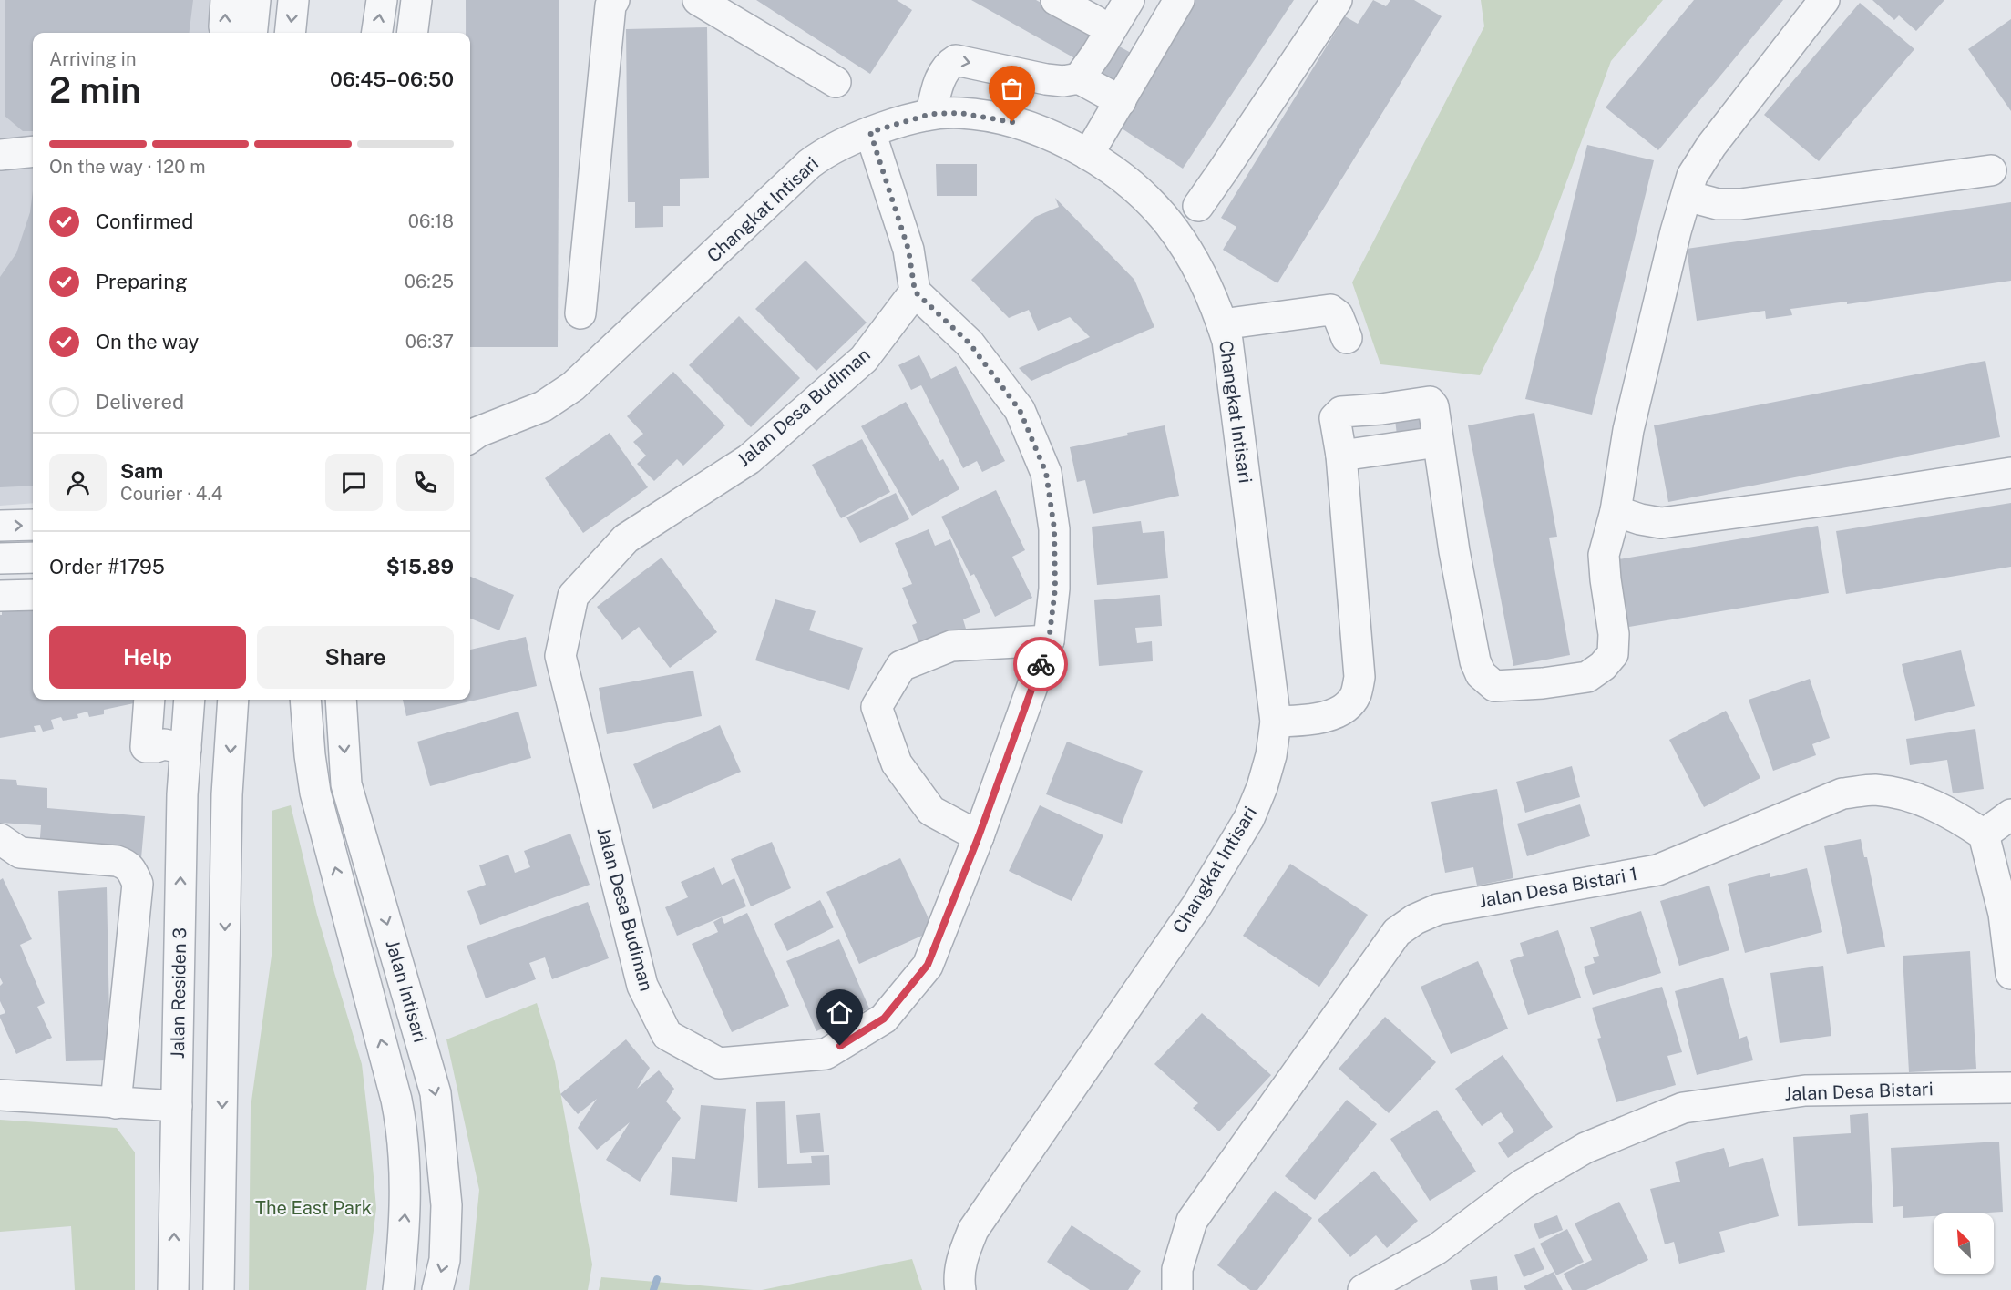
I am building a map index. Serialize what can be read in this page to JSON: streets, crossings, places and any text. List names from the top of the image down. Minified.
{"streets":{"street":["Changkat Intisari","Jalan Desa Budiman","Jalan Desa Bistari 1","Jalan Intisari","Jalan Residen 3","Jalan Desa Bistari"]},"parks":["The East Park"],"north":"top left","page":{"heading":["2 min","Arriving in","06:45–06:50"],"panel":["Sam","Courier · 4.4","Order #1795","$15.89"],"bar":"On the way · 120 m","list":[["Confirmed","06:18"],["Preparing","06:25"],["On the way","06:37"],"Delivered"],"buttons":["Help","Share"]}}
